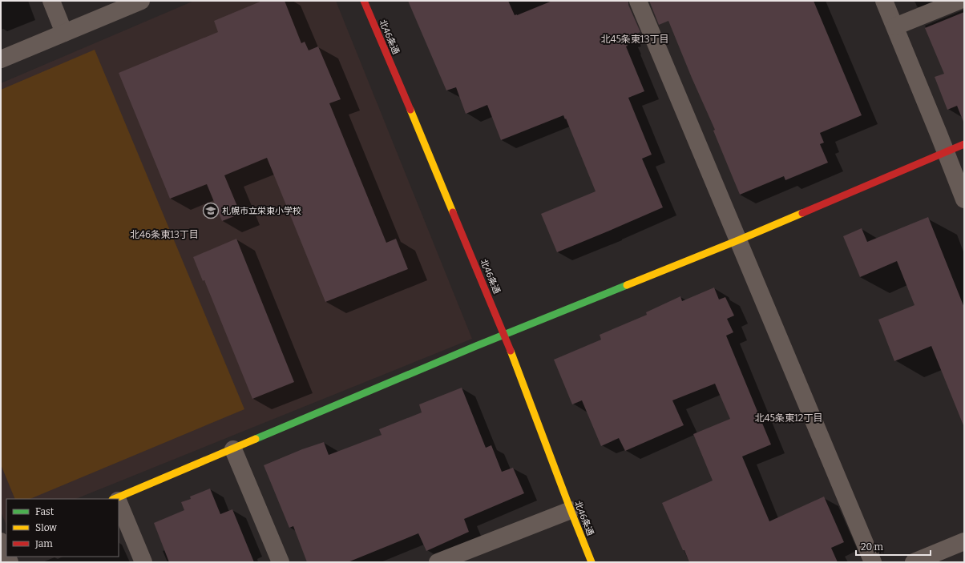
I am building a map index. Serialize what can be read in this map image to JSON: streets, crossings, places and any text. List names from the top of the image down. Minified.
{"streets":{"street":["北46条通"]},"districts":["北45条東13丁目","北46条東13丁目","北45条東12丁目"],"places":{"school or university":["札幌市立栄東小学校"]},"legend":["Fast","Slow","Jam"],"scale_bar":"20 m"}
